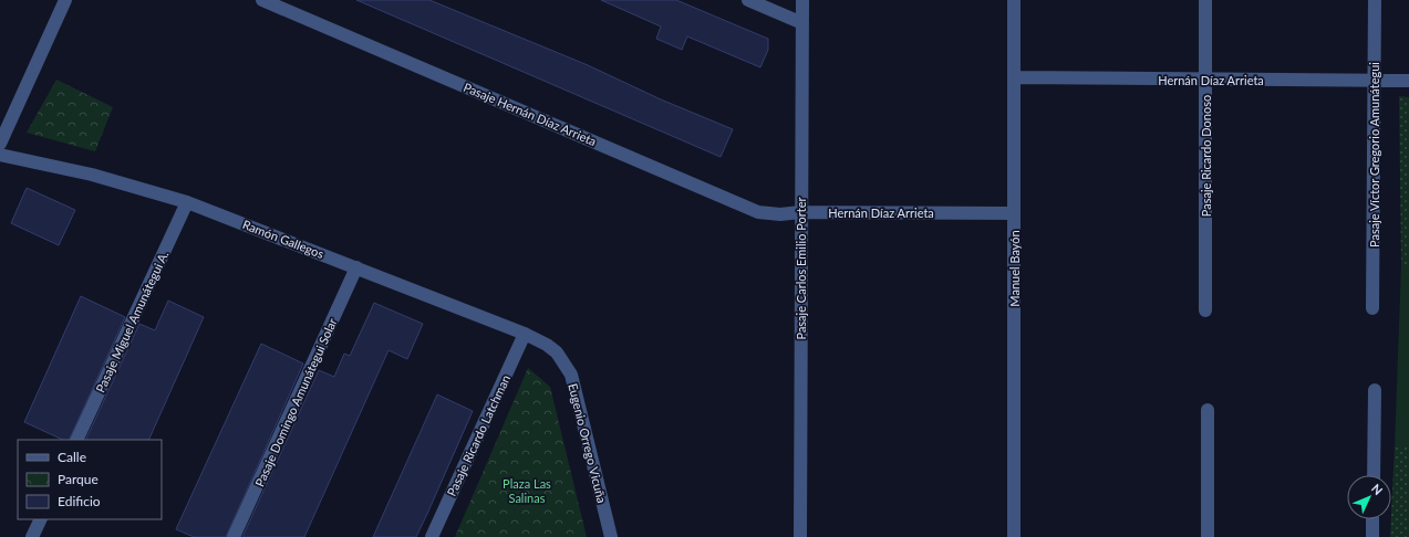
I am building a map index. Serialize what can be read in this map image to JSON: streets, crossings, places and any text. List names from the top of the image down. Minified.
{"streets":{"street":["Hernán Díaz Arrieta","Pasaje Hernán Díaz Arrieta","Pasaje Víctor Gregorio Amunátegui","Pasaje Ricardo Donoso","Ramón Gallegos","Pasaje Carlos Emilio Porter","Manuel Bayón","Pasaje Miguel Amunátegui A.","Pasaje Domingo Amunátegui Solar","Pasaje Ricardo Latchman","Eugenio Orrego Vicuña"]},"crossings":[["Hernán Díaz Arrieta","Pasaje Hernán Díaz Arrieta"],["Hernán Díaz Arrieta","Pasaje Víctor Gregorio Amunátegui"],["Hernán Díaz Arrieta","Pasaje Ricardo Donoso"],["Hernán Díaz Arrieta","Pasaje Carlos Emilio Porter"],["Hernán Díaz Arrieta","Manuel Bayón"],["Pasaje Hernán Díaz Arrieta","Pasaje Carlos Emilio Porter"],["Ramón Gallegos","Pasaje Miguel Amunátegui A."],["Ramón Gallegos","Pasaje Domingo Amunátegui Solar"],["Ramón Gallegos","Pasaje Ricardo Latchman"],["Ramón Gallegos","Eugenio Orrego Vicuña"]],"parks":["Plaza Las Salinas"],"legend":["Calle","Parque","Edificio"],"north":"top right"}
